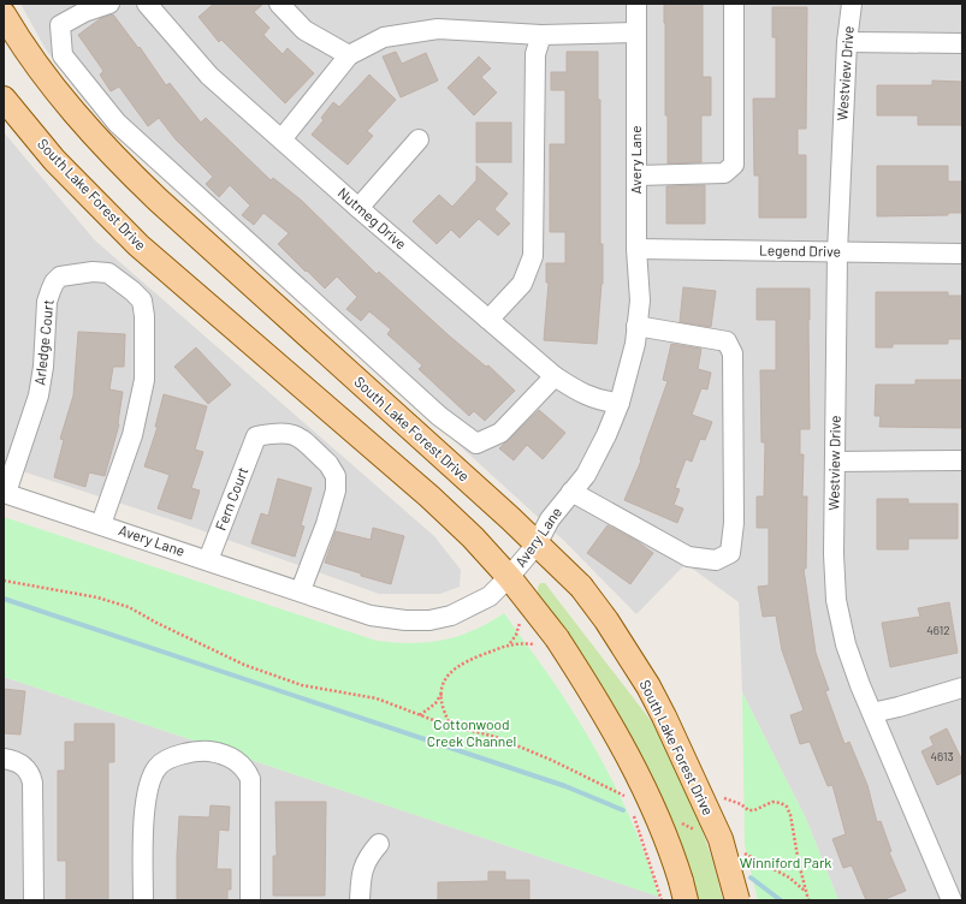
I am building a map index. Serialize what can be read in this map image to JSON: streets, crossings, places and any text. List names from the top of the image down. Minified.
{"streets":{"main road":["South Lake Forest Drive"],"street":["Westview Drive","Avery Lane","Nutmeg Drive","Legend Drive","Arledge Court","Fern Court"]},"crossings":[["Westview Drive","Legend Drive"],["Avery Lane","South Lake Forest Drive"],["Avery Lane","Nutmeg Drive"],["Avery Lane","Legend Drive"],["Avery Lane","Arledge Court"],["Avery Lane","Fern Court"]],"parks":["Cottonwood Creek Channel","Winniford Park"],"house_numbers":["4612","4613"]}
